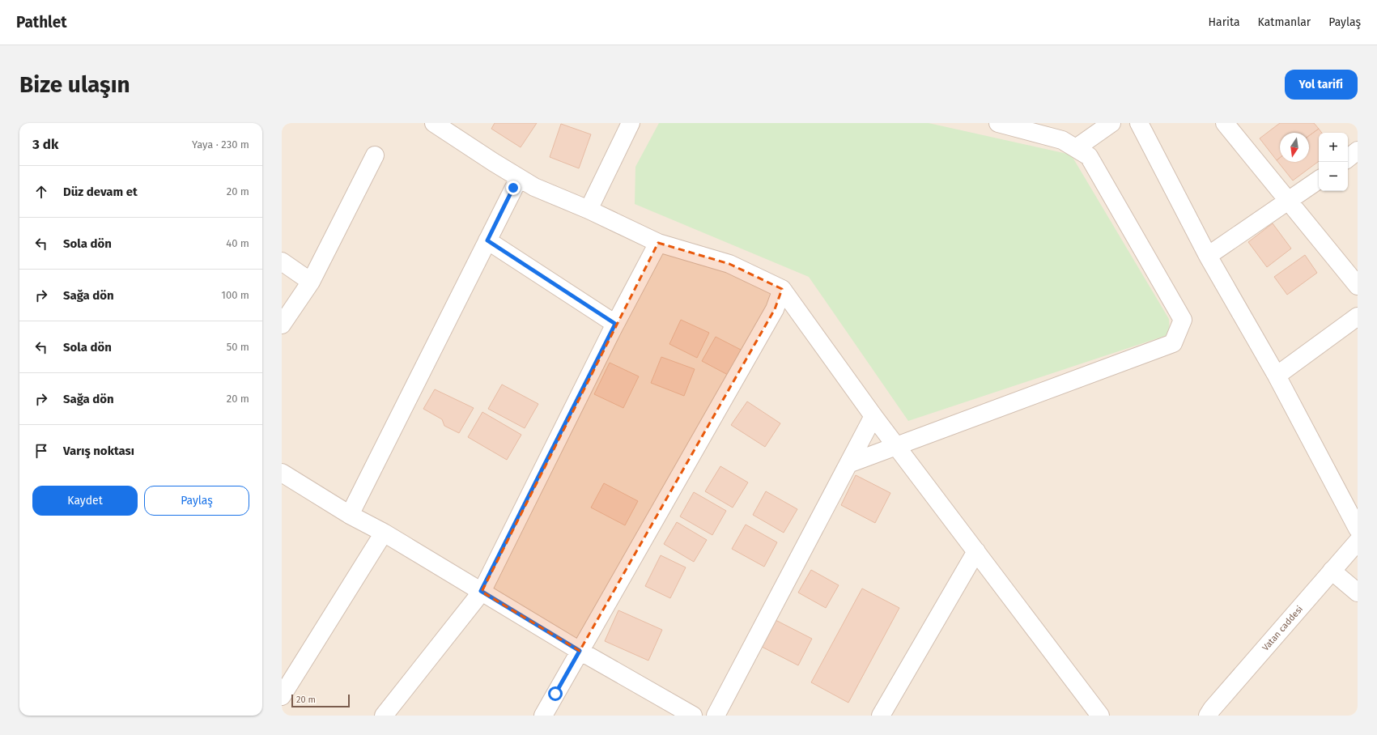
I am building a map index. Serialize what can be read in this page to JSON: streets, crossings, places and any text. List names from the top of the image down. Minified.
{"streets":{"street":["Vatan caddesi"]},"scale_bar":"20 m","north":"bottom","page":{"header":"Pathlet","nav":["Harita","Katmanlar","Paylaş"],"buttons":["Yol tarifi",["Kaydet","Paylaş"]],"title":"Bize ulaşın","heading":["3 dk","Yaya · 230 m"],"map_buttons":["+","−"],"list":[["Düz devam et","20 m"],["Sola dön","40 m"],["Sağa dön","100 m"],["Sola dön","50 m"],["Sağa dön","20 m"],"Varış noktası"],"scale":"20 m"}}
